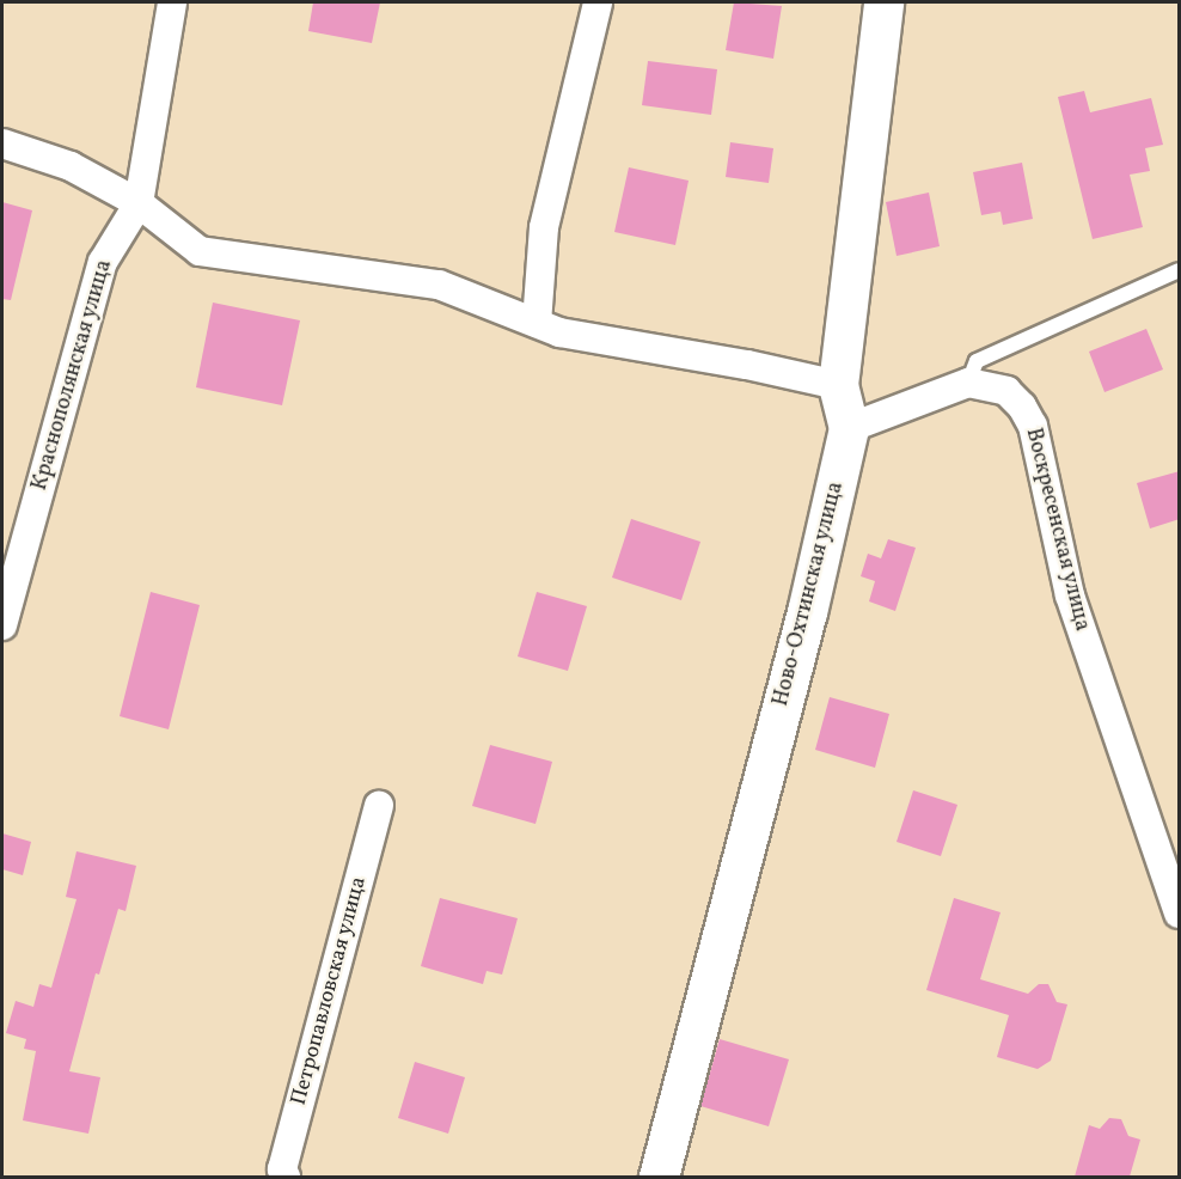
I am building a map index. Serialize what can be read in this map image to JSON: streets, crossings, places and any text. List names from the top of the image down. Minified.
{"streets":{"street":["Краснополянская улица","Воскресенская улица","Ново-Охтинская улица","Петропавловская улица"]}}
